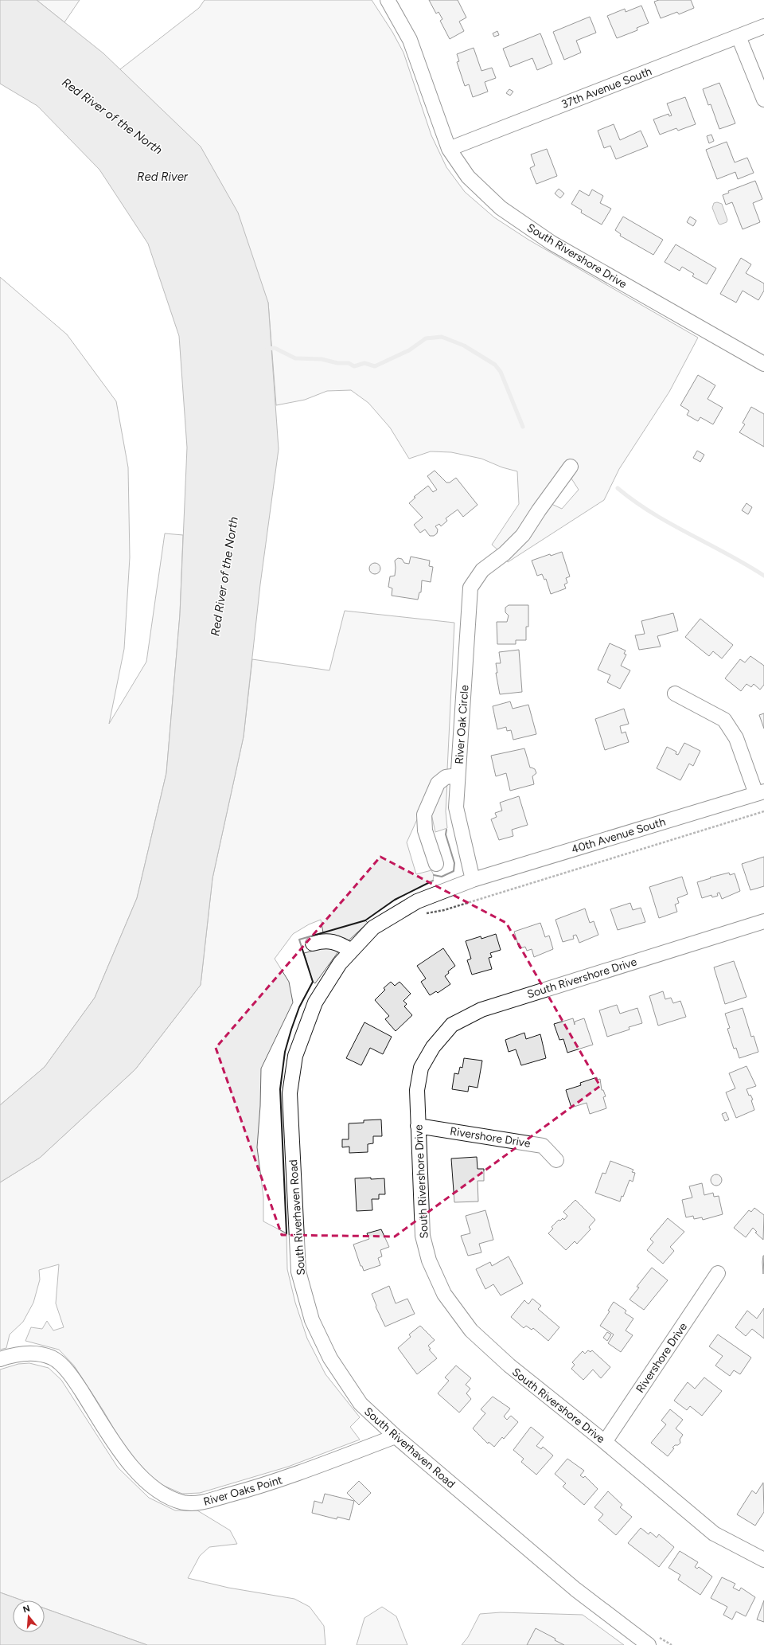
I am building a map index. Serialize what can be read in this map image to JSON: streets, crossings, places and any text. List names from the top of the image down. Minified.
{"streets":{"street":["37th Avenue South","South Rivershore Drive","River Oak Circle","40th Avenue South","Rivershore Drive","South Riverhaven Road","River Oaks Point"]},"crossings":[["37th Avenue South","South Rivershore Drive"],["South Rivershore Drive","Rivershore Drive"],["River Oak Circle","40th Avenue South"],["River Oak Circle","South Riverhaven Road"],["40th Avenue South","South Riverhaven Road"],["South Riverhaven Road","River Oaks Point"]],"water":["Red River of the North","Red River"],"north":"top"}
